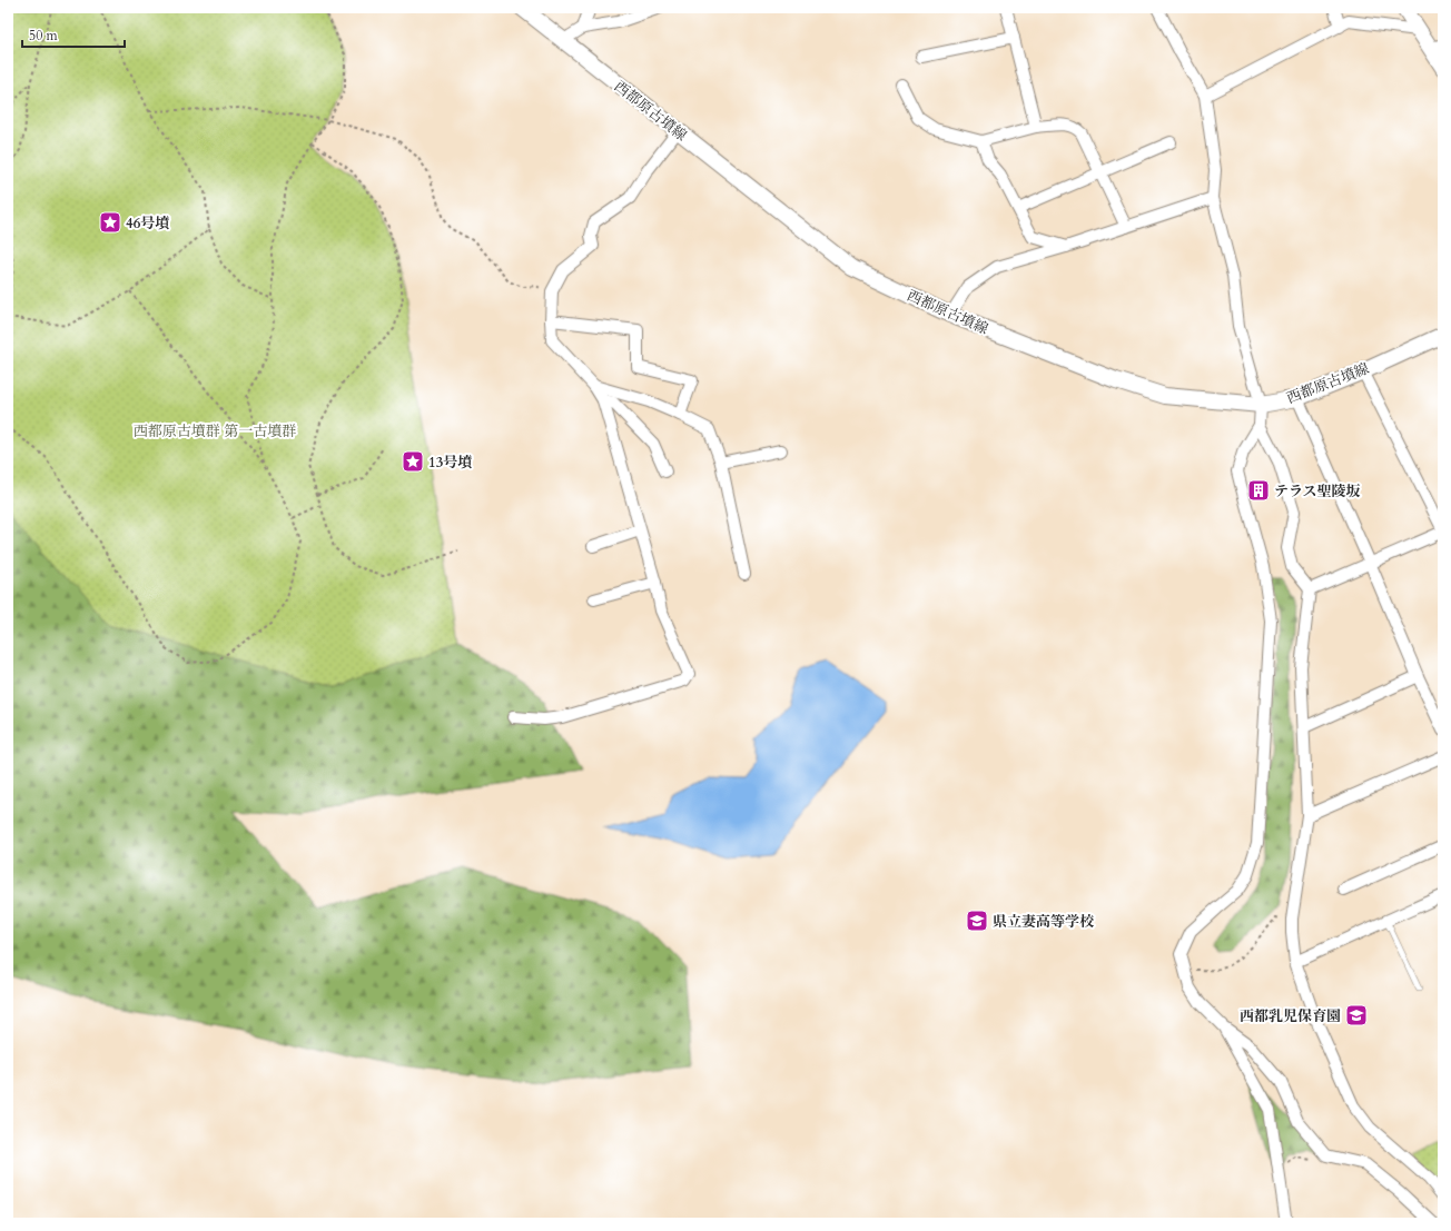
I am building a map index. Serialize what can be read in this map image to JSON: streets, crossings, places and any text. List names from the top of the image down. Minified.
{"streets":{"main road":["西都原古墳線"]},"parks":["西都原古墳群 第一古墳群"],"places":{"place":["46号墳","13号墳"],"building":["テラス聖陵坂"],"school or university":["県立妻高等学校","西都乳児保育園"]},"scale_bar":"50 m"}
